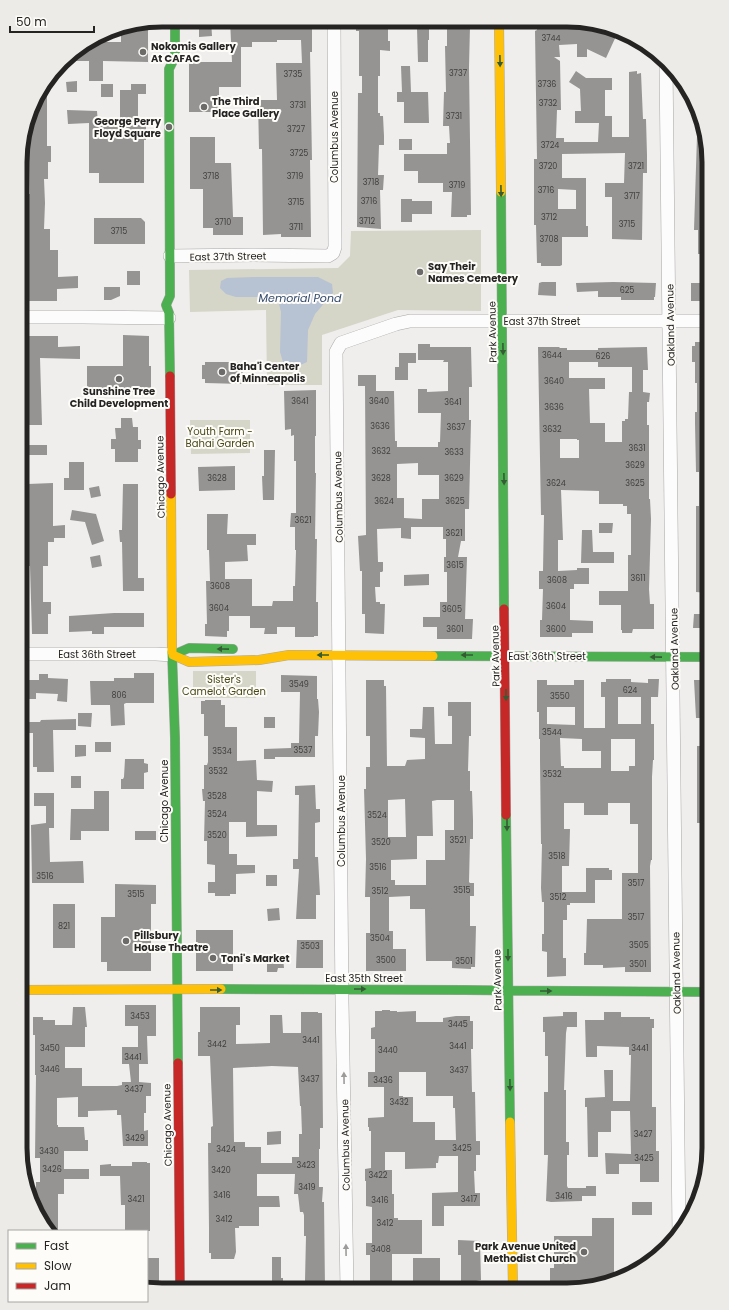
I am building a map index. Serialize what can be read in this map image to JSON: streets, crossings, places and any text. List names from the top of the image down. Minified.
{"streets":{"street":["Columbus Avenue","East 37th Street","Oakland Avenue","Park Avenue","Chicago Avenue","East 36th Street","East 35th Street"]},"crossings":[["Columbus Avenue","East 37th Street"],["Columbus Avenue","East 36th Street"],["Columbus Avenue","East 35th Street"],["East 37th Street","Oakland Avenue"],["East 37th Street","Park Avenue"],["Oakland Avenue","East 36th Street"],["Oakland Avenue","East 35th Street"],["Park Avenue","East 36th Street"],["Park Avenue","East 35th Street"],["Chicago Avenue","East 36th Street"],["Chicago Avenue","East 35th Street"]],"one_way":["Park Avenue","East 36th Street","East 35th Street"],"water":["Memorial Pond"],"parks":["Youth Farm - Bahai Garden","Sister's Camelot Garden"],"places":["Nokomis Gallery At CAFAC","The Third Place Gallery","George Perry Floyd Square","Say Their Names Cemetery","Baha'i Center of Minneapolis","Sunshine Tree Child Development","Pillsbury House Theatre","Toni's Market","Park Avenue United Methodist Church"],"house_numbers":["3744","3737","3735","3736","3732","3731","3731","3727","3724","3725","3720","3721","3718","3719","3718","3719","3716","3717","3716","3715","3712","3712","3710","3715","3711","3715","3708","625","3644","626","3640","3641","3640","3641","3636","3636","3637","3632","3631","3632","3633","3629","3628","3628","3629","3624","3625","3624","3625","3621","3621","3615","3611","3608","3608","3604","3604","3605","3601","3600","3549","624","806","3550","3544","3537","3534","3532","3532","3528","3524","3524","3520","3521","3520","3518","3516","3516","3517","3515","3512","3515","3512","3517","821","3504","3505","3503","3500","3501","3501","3453","3445","3441","3442","3441","3450","3441","3440","3441","3446","3437","3437","3436","3437","3432","3427","3429","3425","3424","3430","3425","3423","3426","3420","3422","3419","3416","3416","3421","3417","3416","3412","3412","3408"],"legend":["Fast","Slow","Jam"],"scale_bar":"50 m"}
